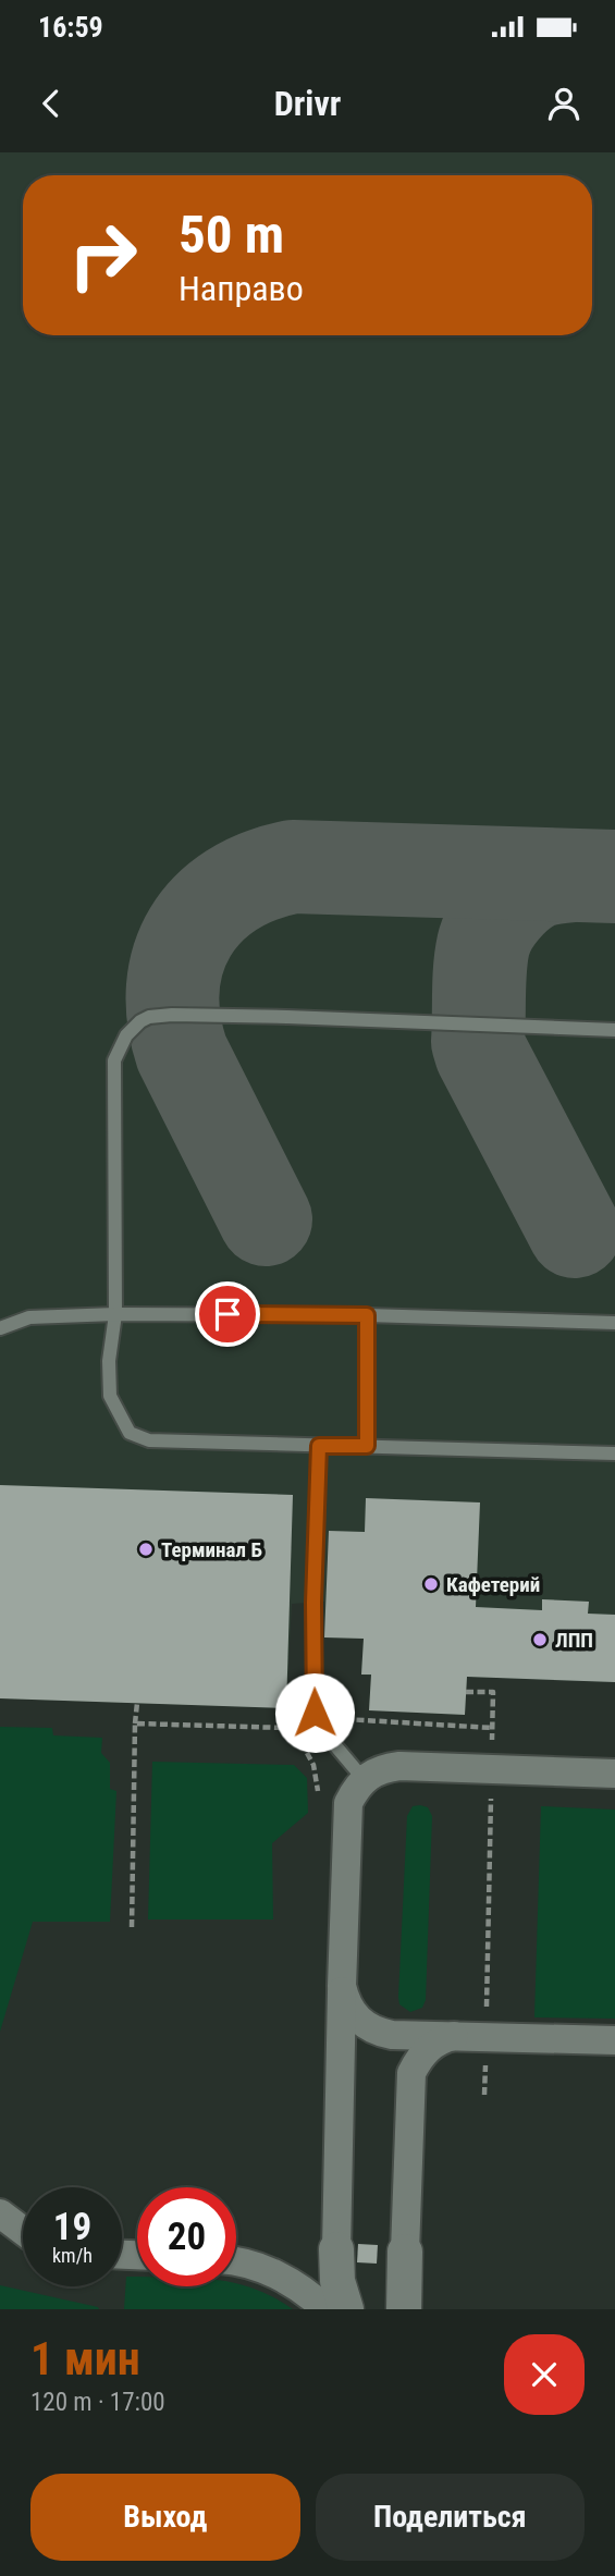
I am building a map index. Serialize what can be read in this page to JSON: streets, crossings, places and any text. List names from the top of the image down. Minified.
{"places":["Терминал Б","Кафетерий","ЛПП"],"page":{"status":"16:59","header":"Drivr","turn":["50 m","Направо"],"speed":"19 km/h","limit":"20","heading":["1 мин","120 m · 17:00"],"buttons":["Выход","Поделиться"]}}
